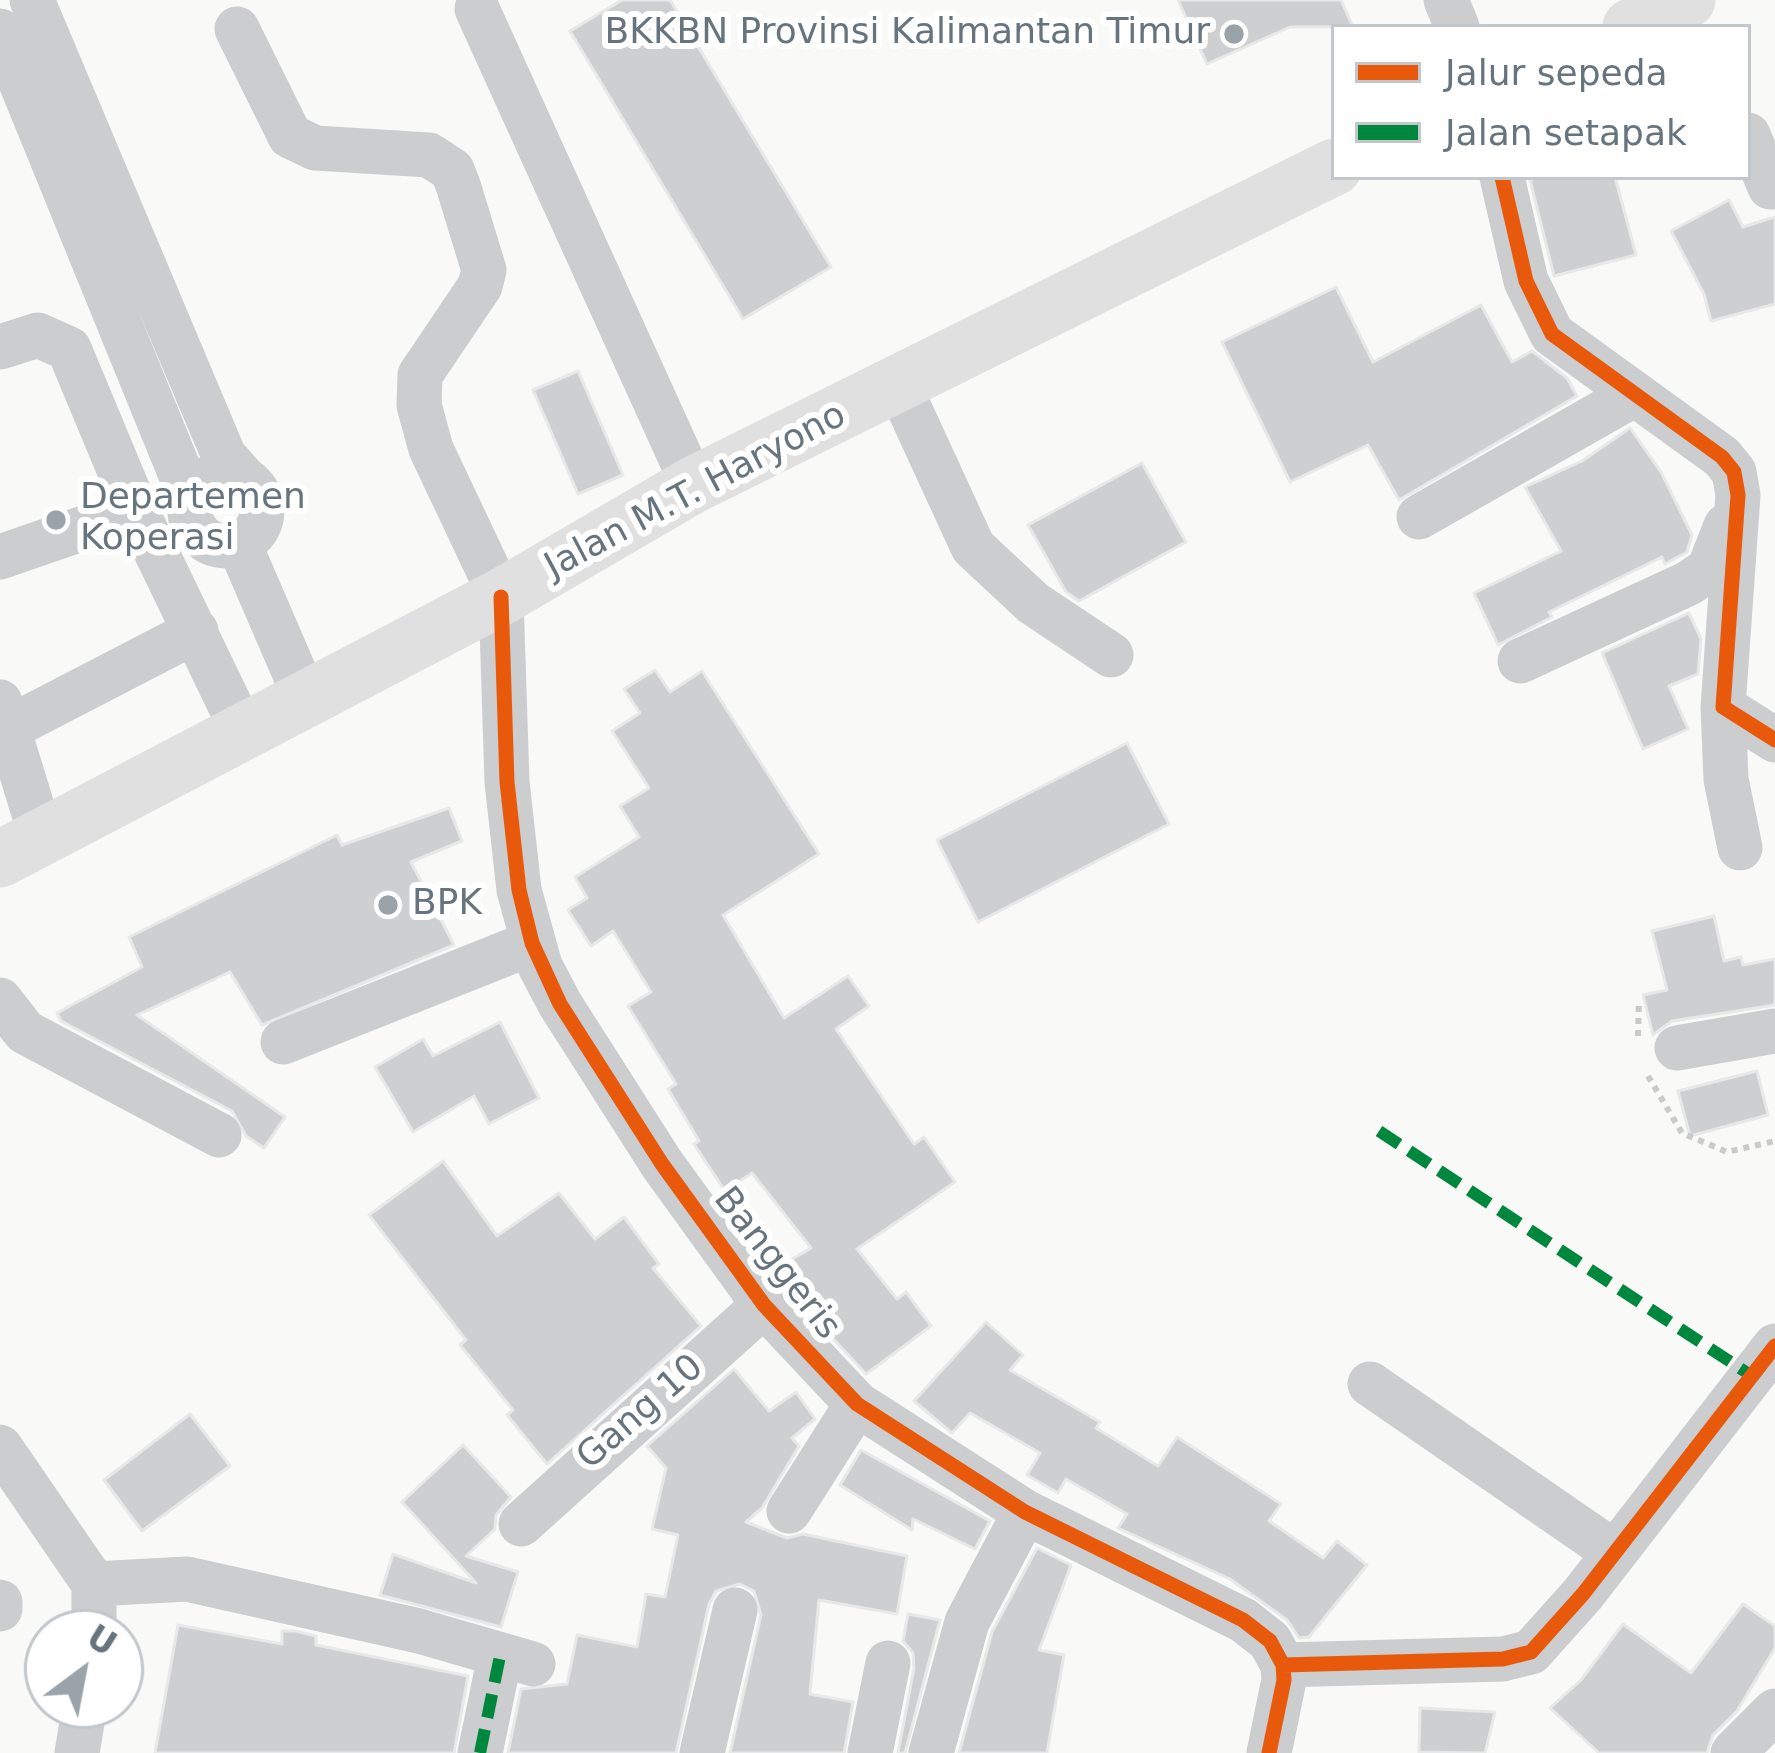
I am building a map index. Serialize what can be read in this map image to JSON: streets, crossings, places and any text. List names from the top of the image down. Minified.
{"streets":{"main road":["Jalan M.T. Haryono"],"street":["Banggeris","Gang 10"]},"crossings":[["Jalan M.T. Haryono","Banggeris"],["Banggeris","Gang 10"]],"places":["BKKBN Provinsi Kalimantan Timur","Departemen Koperasi","BPK"],"legend":["Jalur sepeda","Jalan setapak"],"north":"top right"}
